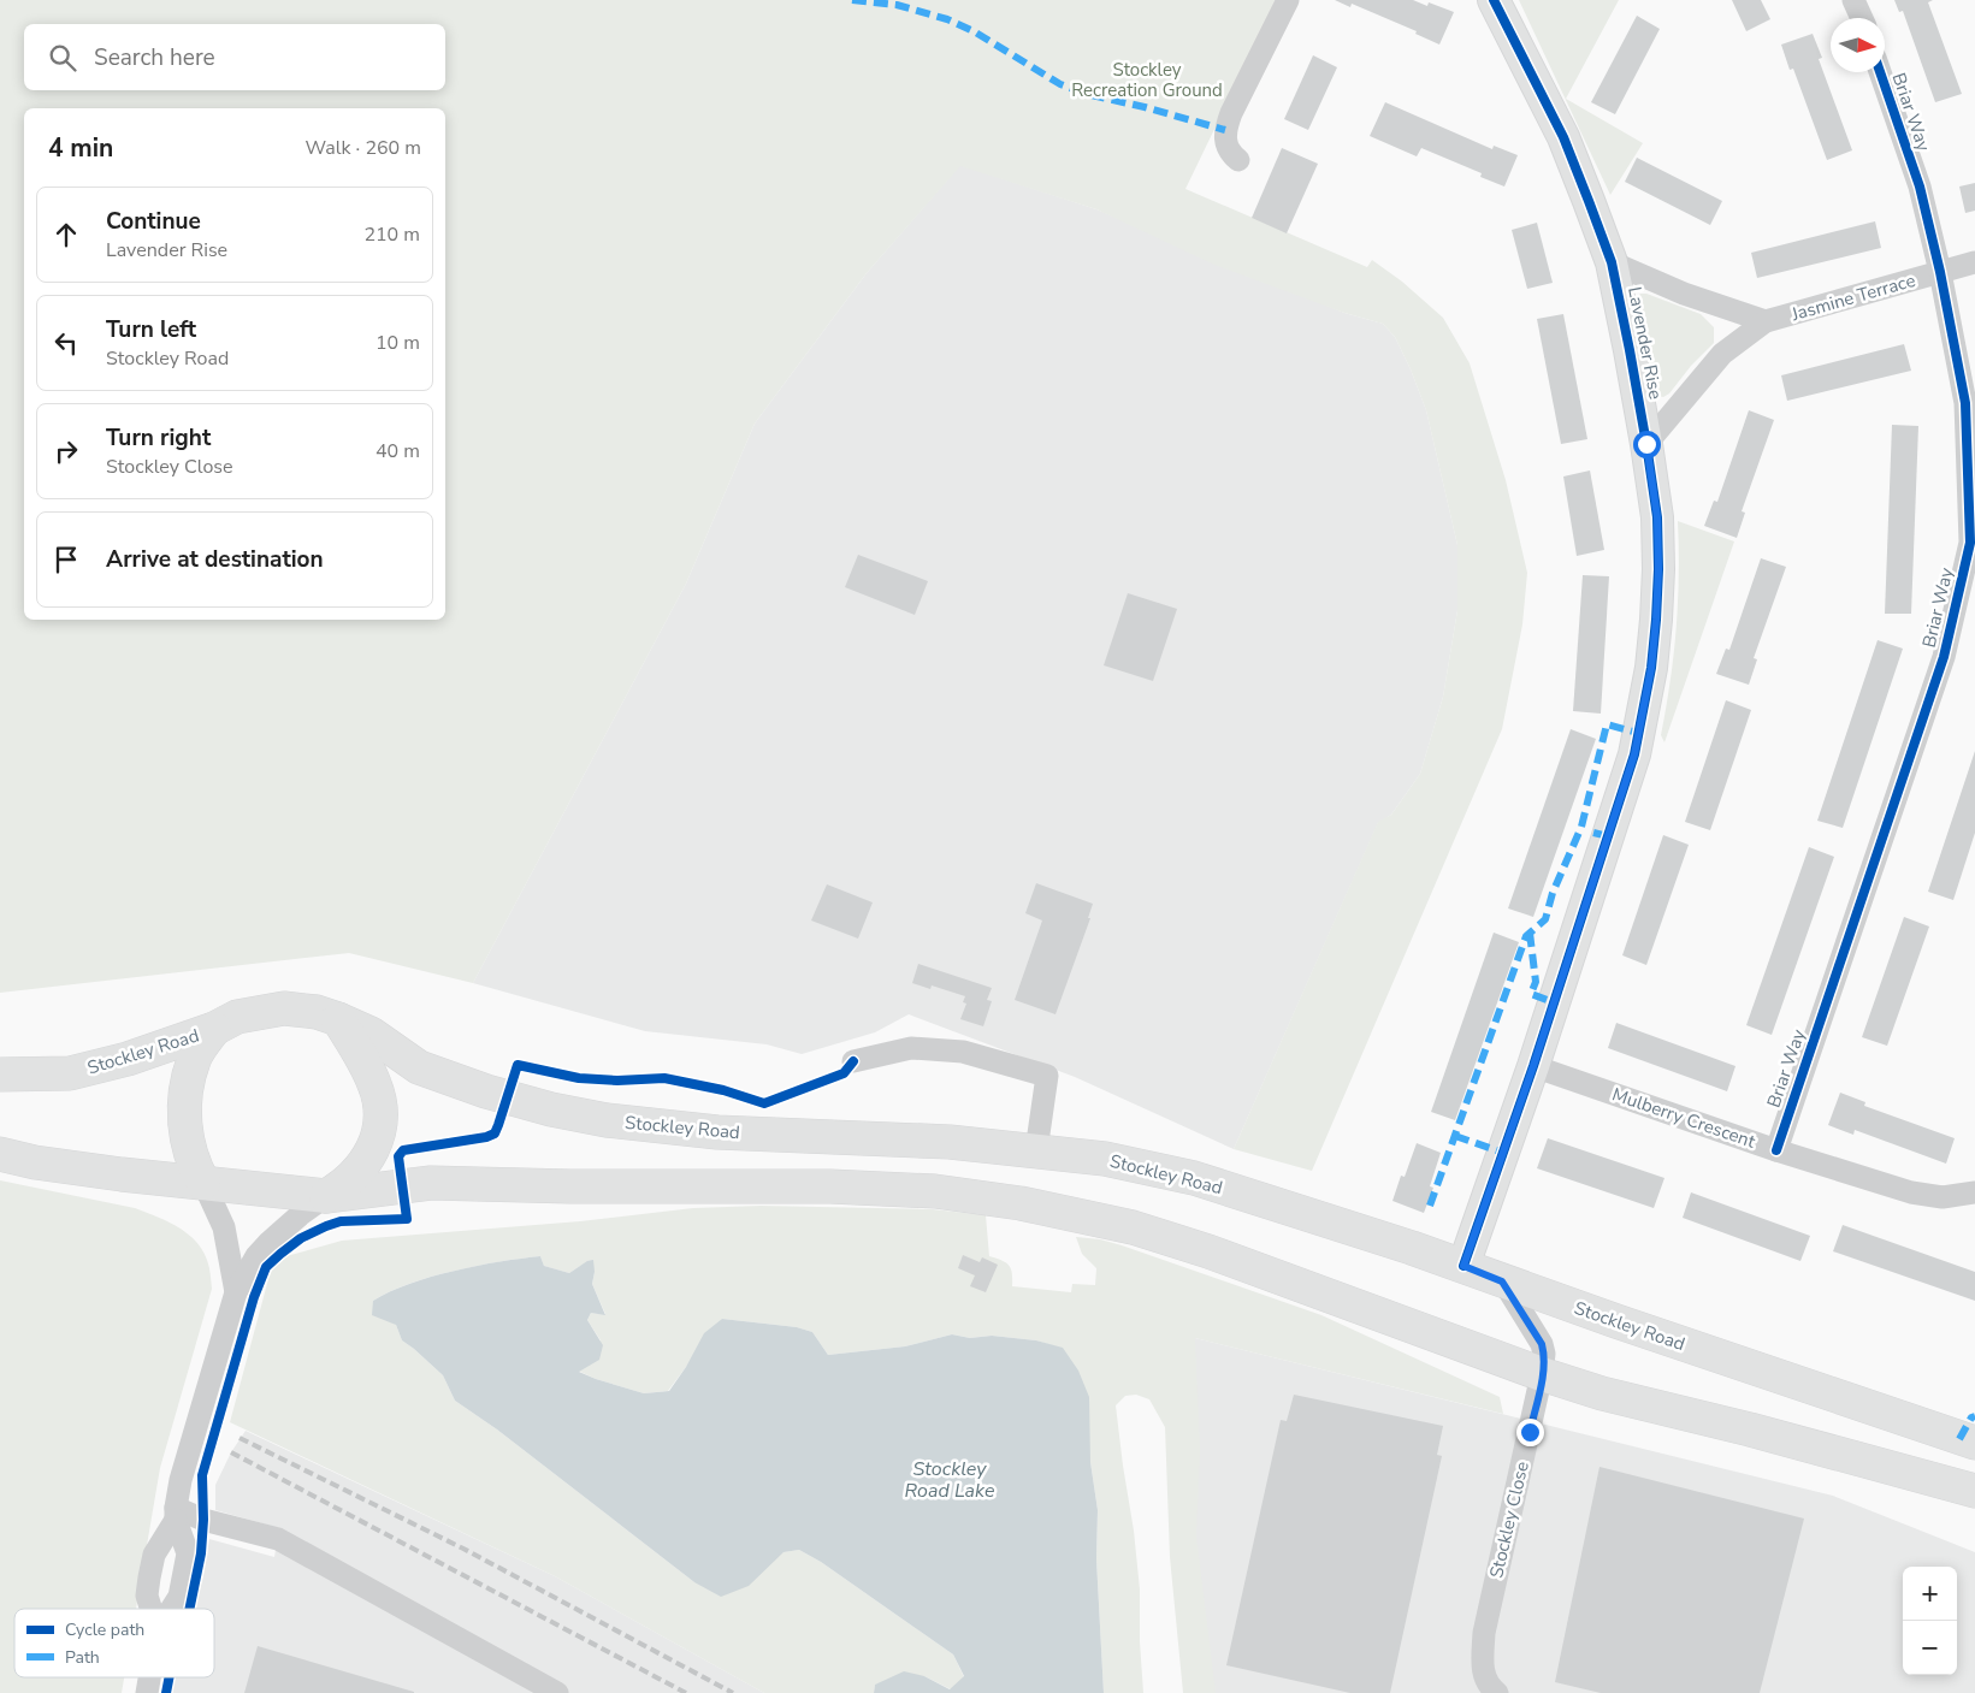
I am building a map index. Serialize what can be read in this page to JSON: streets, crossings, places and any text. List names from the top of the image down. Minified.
{"streets":{"main road":["Stockley Road"],"street":["Briar Way","Jasmine Terrace","Lavender Rise","Mulberry Crescent","Stockley Close"]},"crossings":[["Briar Way","Jasmine Terrace"],["Briar Way","Mulberry Crescent"],["Jasmine Terrace","Lavender Rise"],["Lavender Rise","Stockley Road"],["Lavender Rise","Mulberry Crescent"],["Stockley Road","Stockley Close"]],"water":["Stockley Road Lake"],"parks":["Stockley Recreation Ground"],"legend":["Cycle path","Path"],"north":"right","page":{"search":"Search here","heading":["4 min","Walk · 260 m"],"list":[["Continue","Lavender Rise","210 m"],["Turn left","Stockley Road","10 m"],["Turn right","Stockley Close","40 m"],"Arrive at destination"],"map_buttons":["+","−"]}}
